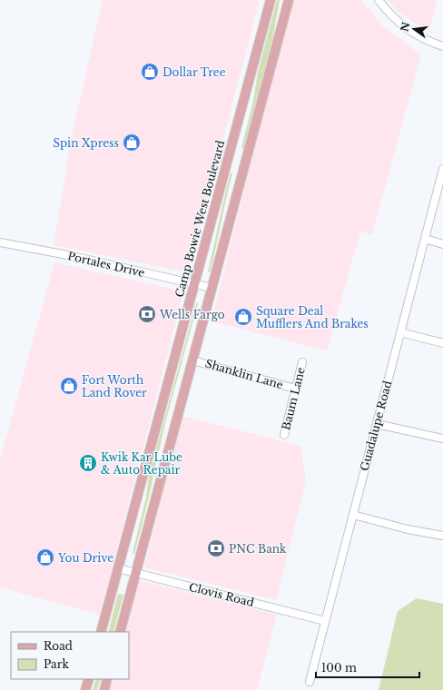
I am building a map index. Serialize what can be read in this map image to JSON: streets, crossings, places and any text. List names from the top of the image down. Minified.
{"streets":{"main road":["Camp Bowie West Boulevard"],"street":["Portales Drive","Shanklin Lane","Baum Lane","Guadalupe Road","Clovis Road"]},"crossings":[["Camp Bowie West Boulevard","Portales Drive"],["Camp Bowie West Boulevard","Clovis Road"],["Shanklin Lane","Baum Lane"],["Guadalupe Road","Clovis Road"]],"places":{"shop":["Dollar Tree","Spin Xpress","Square Deal Mufflers And Brakes","Fort Worth Land Rover","You Drive"],"bank":["Wells Fargo","PNC Bank"],"building":["Kwik Kar Lube & Auto Repair"]},"legend":["Road","Park"],"scale_bar":"100 m","north":"left"}
